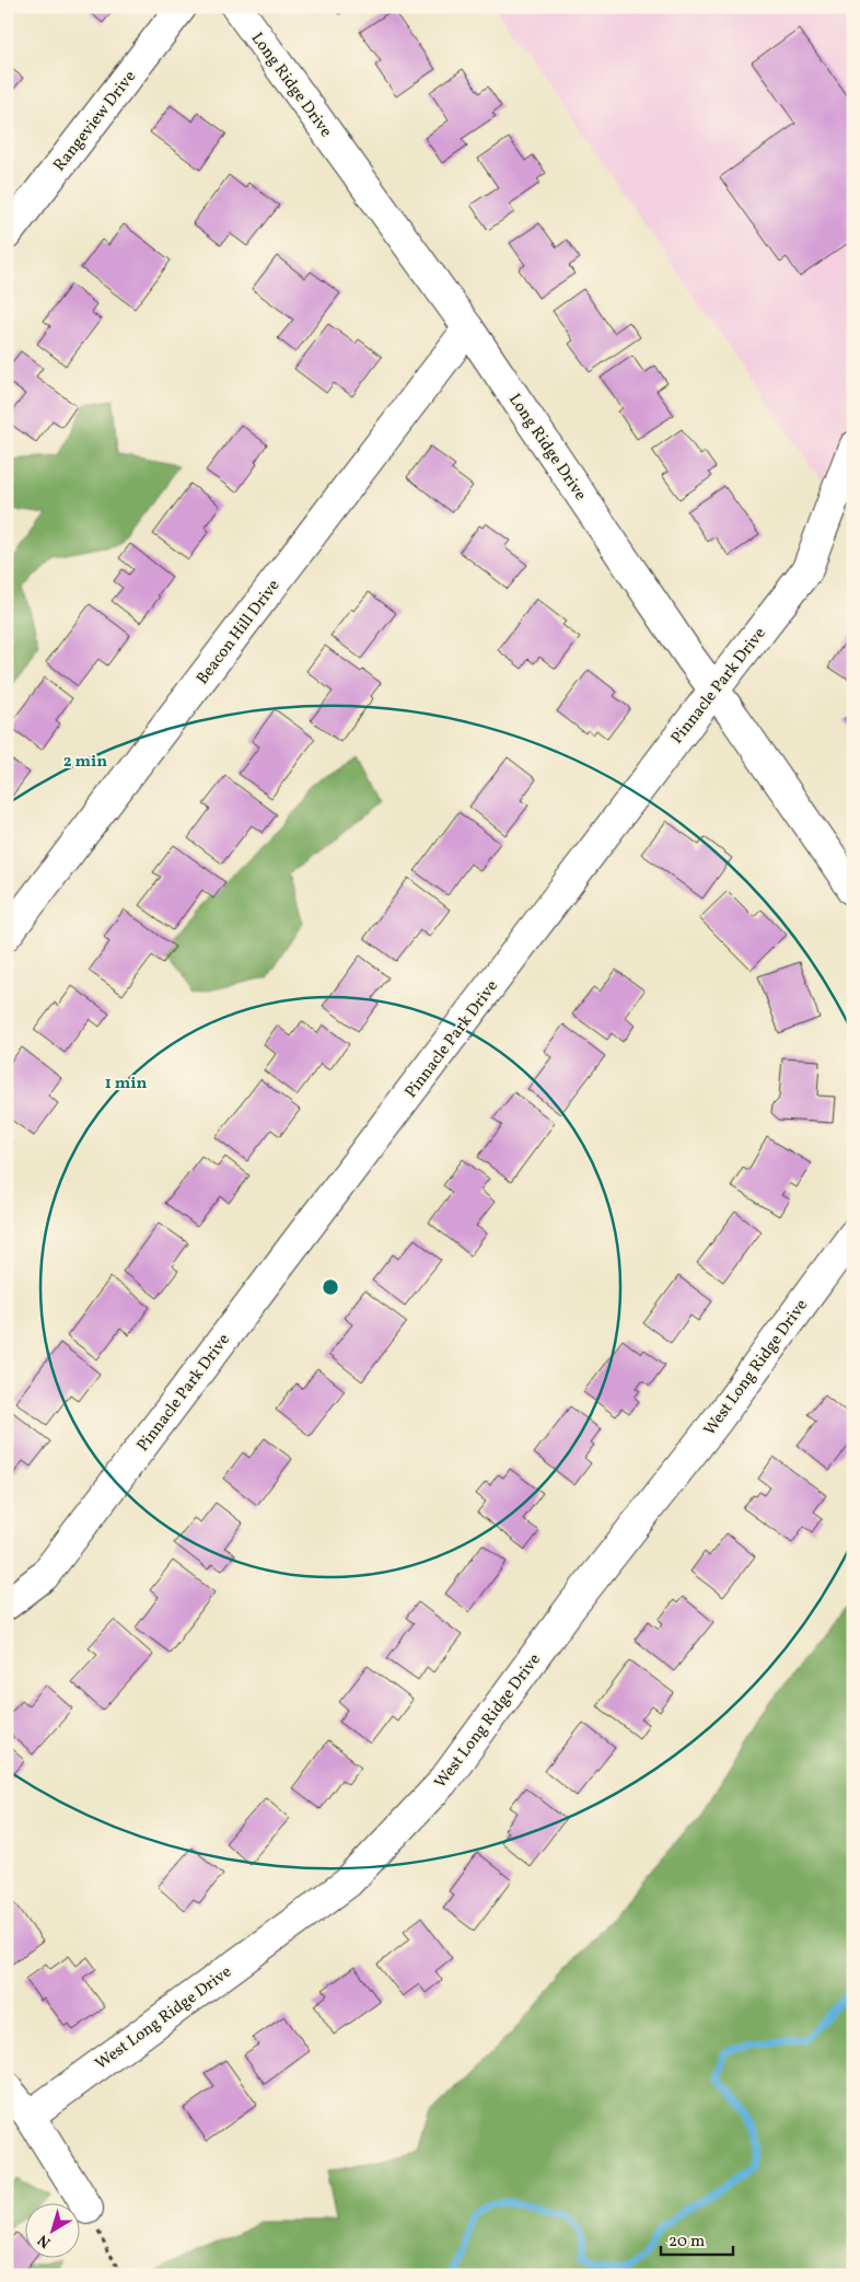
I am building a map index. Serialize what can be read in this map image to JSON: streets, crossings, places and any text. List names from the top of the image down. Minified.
{"streets":{"street":["Long Ridge Drive","Rangeview Drive","Beacon Hill Drive","Pinnacle Park Drive","West Long Ridge Drive"]},"crossings":[["Long Ridge Drive","Beacon Hill Drive"],["Long Ridge Drive","Pinnacle Park Drive"]],"scale_bar":"20 m","north":"bottom left","rings":["2 min","1 min"]}
